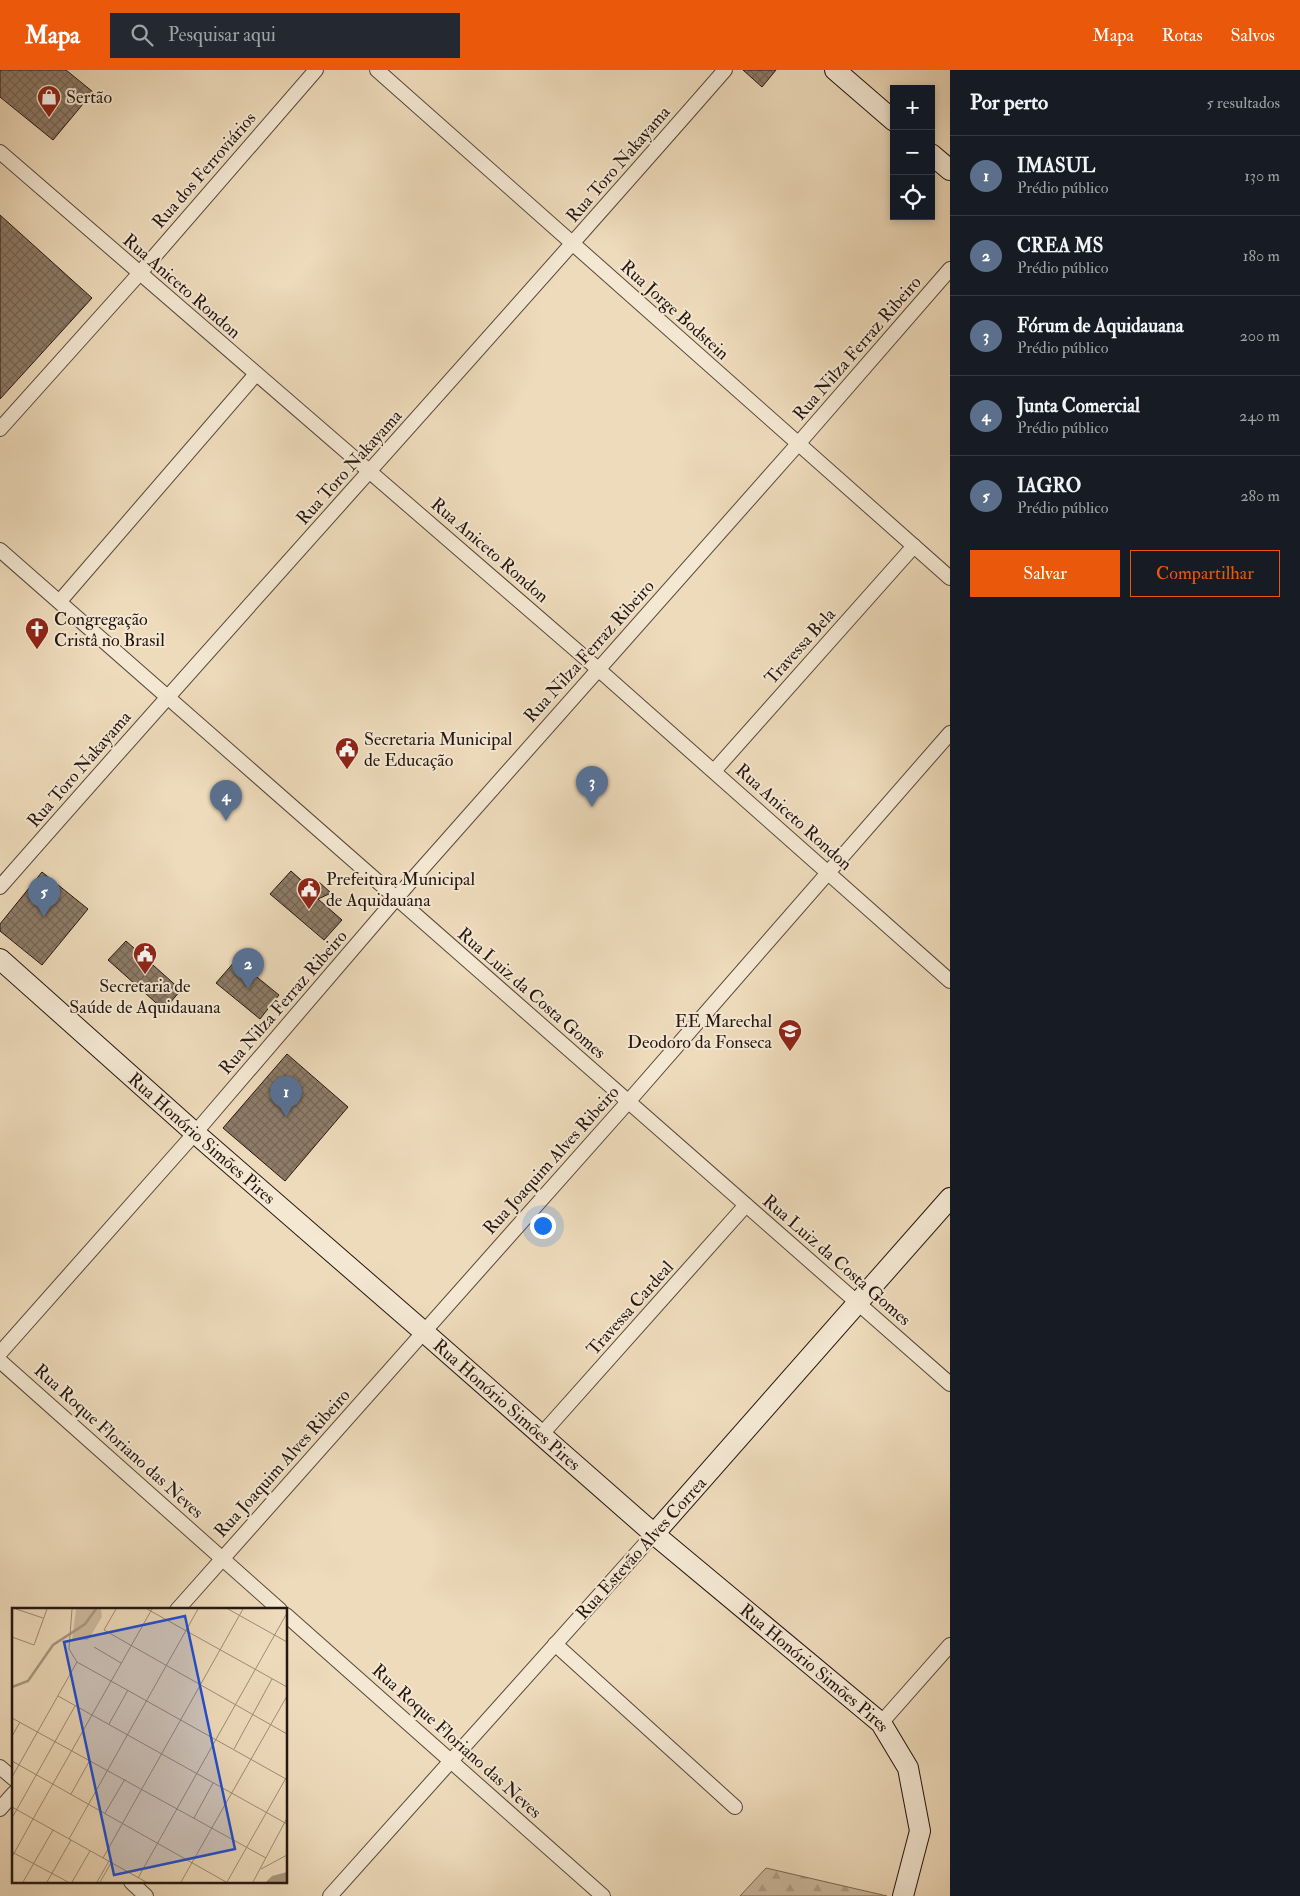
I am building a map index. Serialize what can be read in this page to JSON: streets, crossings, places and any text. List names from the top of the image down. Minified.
{"streets":{"main road":["Rua Honório Simões Pires","Rua Estevão Alves Correa"],"street":["Rua Toro Nakayama","Rua dos Ferroviários","Rua Aniceto Rondon","Rua Jorge Bodstein","Rua Nilza Ferraz Ribeiro","Travessa Bela","Rua Luiz da Costa Gomes","Rua Joaquim Alves Ribeiro","Travessa Cardeal","Rua Roque Floriano das Neves"]},"crossings":[["Rua Toro Nakayama","Rua Aniceto Rondon"],["Rua Toro Nakayama","Rua Jorge Bodstein"],["Rua Toro Nakayama","Rua Luiz da Costa Gomes"],["Rua dos Ferroviários","Rua Aniceto Rondon"],["Rua Aniceto Rondon","Rua Nilza Ferraz Ribeiro"],["Rua Aniceto Rondon","Travessa Bela"],["Rua Aniceto Rondon","Rua Joaquim Alves Ribeiro"],["Rua Jorge Bodstein","Rua Nilza Ferraz Ribeiro"],["Rua Jorge Bodstein","Travessa Bela"],["Rua Nilza Ferraz Ribeiro","Rua Luiz da Costa Gomes"],["Rua Nilza Ferraz Ribeiro","Rua Honório Simões Pires"],["Rua Luiz da Costa Gomes","Rua Joaquim Alves Ribeiro"],["Rua Luiz da Costa Gomes","Travessa Cardeal"],["Rua Luiz da Costa Gomes","Rua Estevão Alves Correa"],["Rua Honório Simões Pires","Rua Joaquim Alves Ribeiro"],["Rua Honório Simões Pires","Travessa Cardeal"],["Rua Honório Simões Pires","Rua Estevão Alves Correa"],["Rua Joaquim Alves Ribeiro","Rua Roque Floriano das Neves"],["Rua Roque Floriano das Neves","Rua Estevão Alves Correa"]],"places":{"shop":["Sertão"],"church":["Congregação Cristâ no Brasil"],"public building":["Secretaria Municipal de Educação","Prefeitura Municipal de Aquidauana","Secretaria de Saúde de Aquidauana"],"school or university":["EE Marechal Deodoro da Fonseca"]},"page":{"header":"Mapa","search":"Pesquisar aqui","nav":["Mapa","Rotas","Salvos"],"heading":["Por perto","5 resultados"],"map_buttons":["+","−"],"list":[{"mark":"1","name":"IMASUL","note":"Prédio público","value":"130 m"},{"mark":"2","name":"CREA MS","note":"Prédio público","value":"180 m"},{"mark":"3","name":"Fórum de Aquidauana","note":"Prédio público","value":"200 m"},{"mark":"4","name":"Junta Comercial","note":"Prédio público","value":"240 m"},{"mark":"5","name":"IAGRO","note":"Prédio público","value":"280 m"}],"buttons":["Salvar","Compartilhar"],"pins":["3","4","5","2","1"]}}
